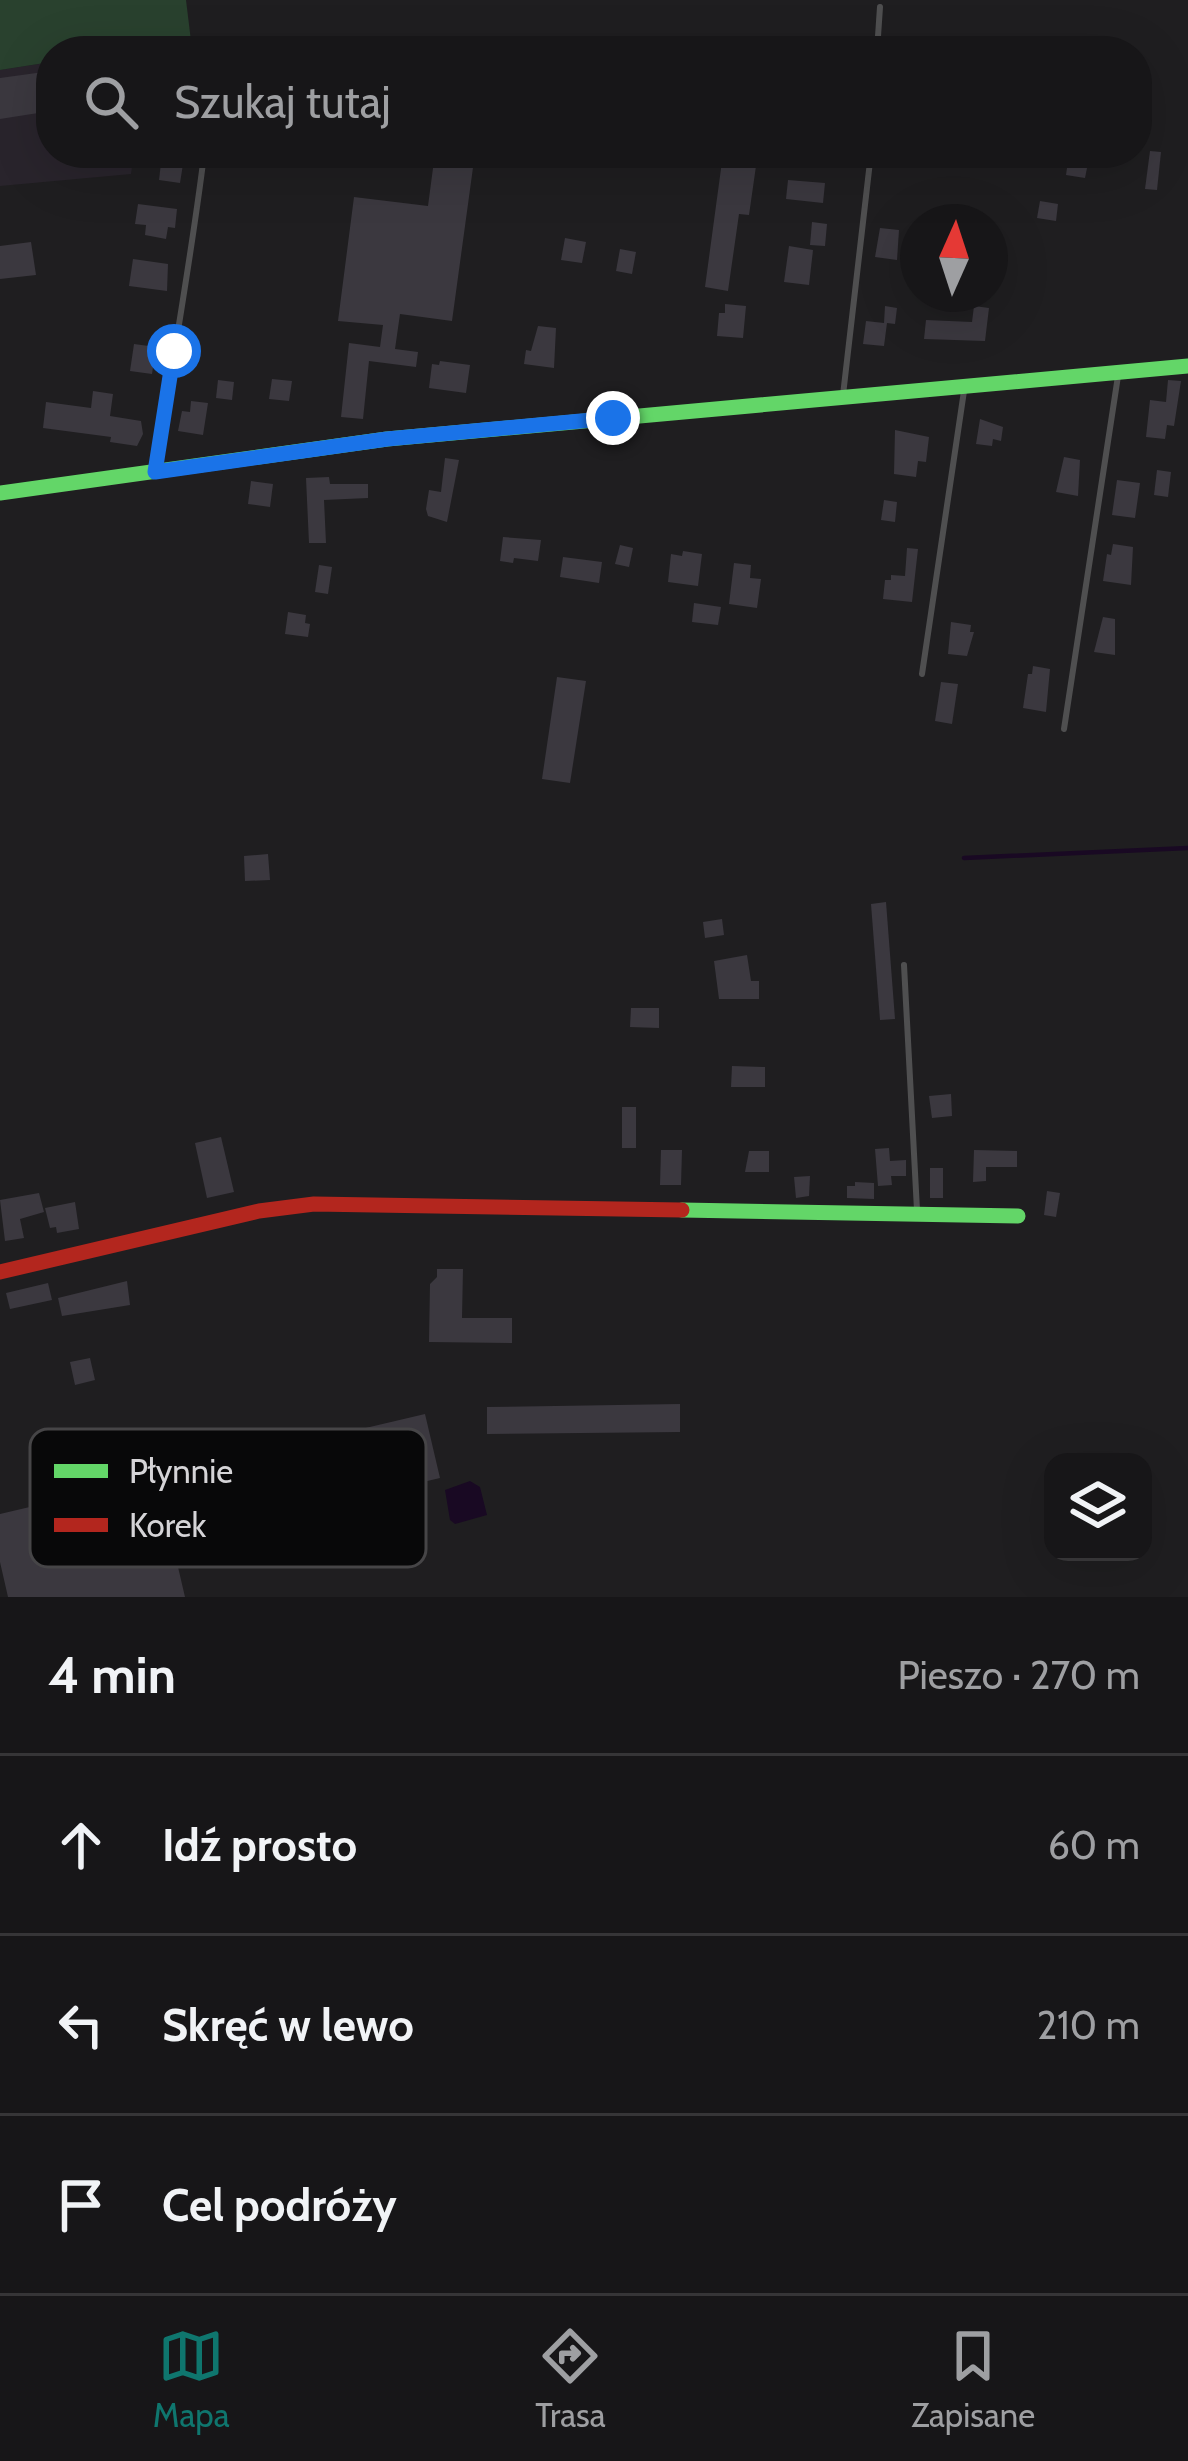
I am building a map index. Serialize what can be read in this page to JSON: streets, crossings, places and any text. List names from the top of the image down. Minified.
{"legend":["Płynnie","Korek"],"north":"top","page":{"search":"Szukaj tutaj","heading":["4 min","Pieszo · 270 m"],"list":[["Idź prosto","60 m"],["Skręć w lewo","210 m"],"Cel podróży"],"nav":["Mapa","Trasa","Zapisane"]}}
